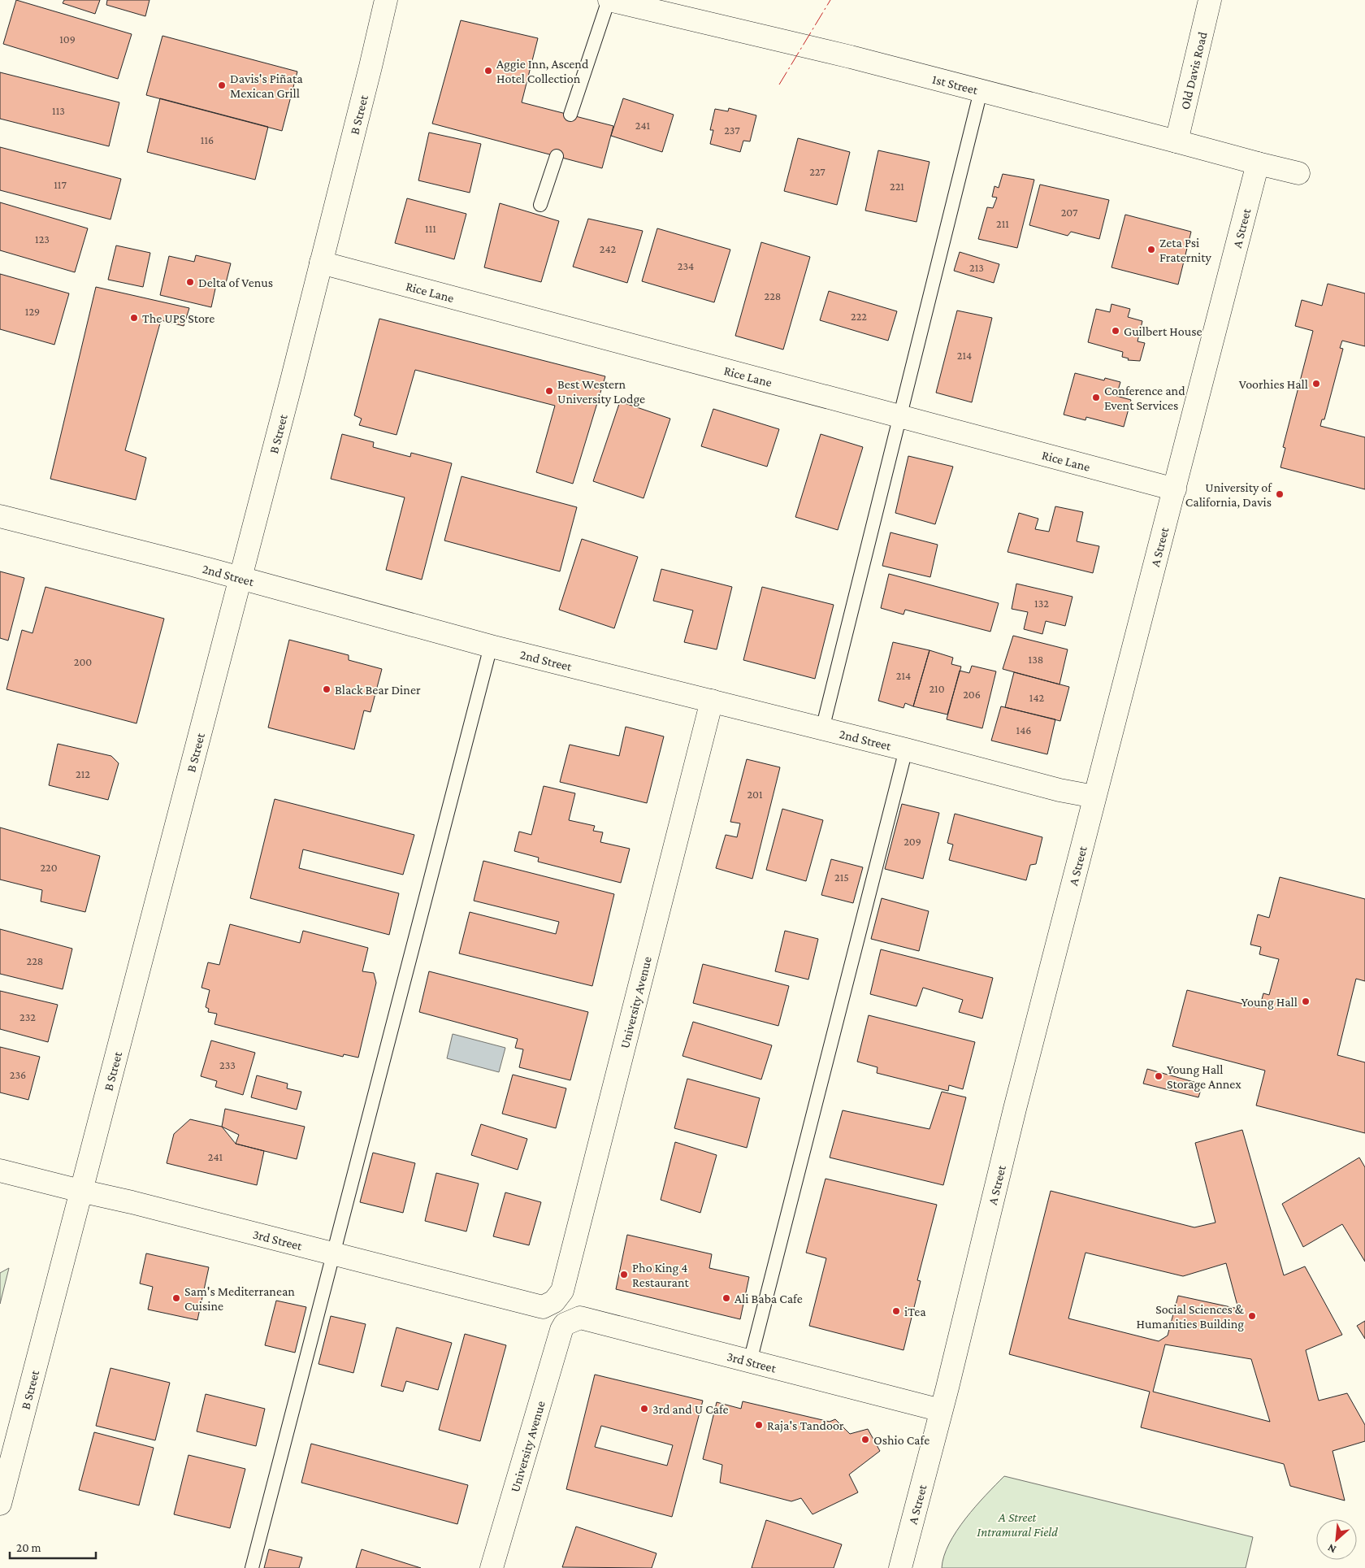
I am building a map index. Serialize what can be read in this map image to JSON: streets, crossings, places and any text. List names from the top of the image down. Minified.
{"streets":{"street":["Old Davis Road","1st Street","B Street","A Street","Rice Lane","2nd Street","University Avenue","3rd Street"]},"crossings":[["Old Davis Road","1st Street"],["1st Street","A Street"],["B Street","Rice Lane"],["B Street","2nd Street"],["B Street","3rd Street"],["A Street","Rice Lane"],["A Street","2nd Street"],["A Street","3rd Street"],["2nd Street","University Avenue"],["University Avenue","3rd Street"]],"parks":["A Street Intramural Field"],"places":["Aggie Inn, Ascend Hotel Collection","Davis's Piñata Mexican Grill","Zeta Psi Fraternity","Delta of Venus","The UPS Store","Guilbert House","Voorhies Hall","Best Western University Lodge","Conference and Event Services","University of California, Davis","Black Bear Diner","Young Hall","Young Hall Storage Annex","Pho King 4 Restaurant","Sam's Mediterranean Cuisine","Ali Baba Cafe","iTea","Social Sciences & Humanities Building","3rd and U Cafe","Raja's Tandoor","Oshio Cafe"],"house_numbers":["109","113","241","237","116","227","117","221","207","211","111","123","242","234","213","228","129","222","214","132","138","200","214","210","206","142","146","212","201","209","220","215","228","232","233","236","241"],"scale_bar":"20 m","north":"bottom left"}
